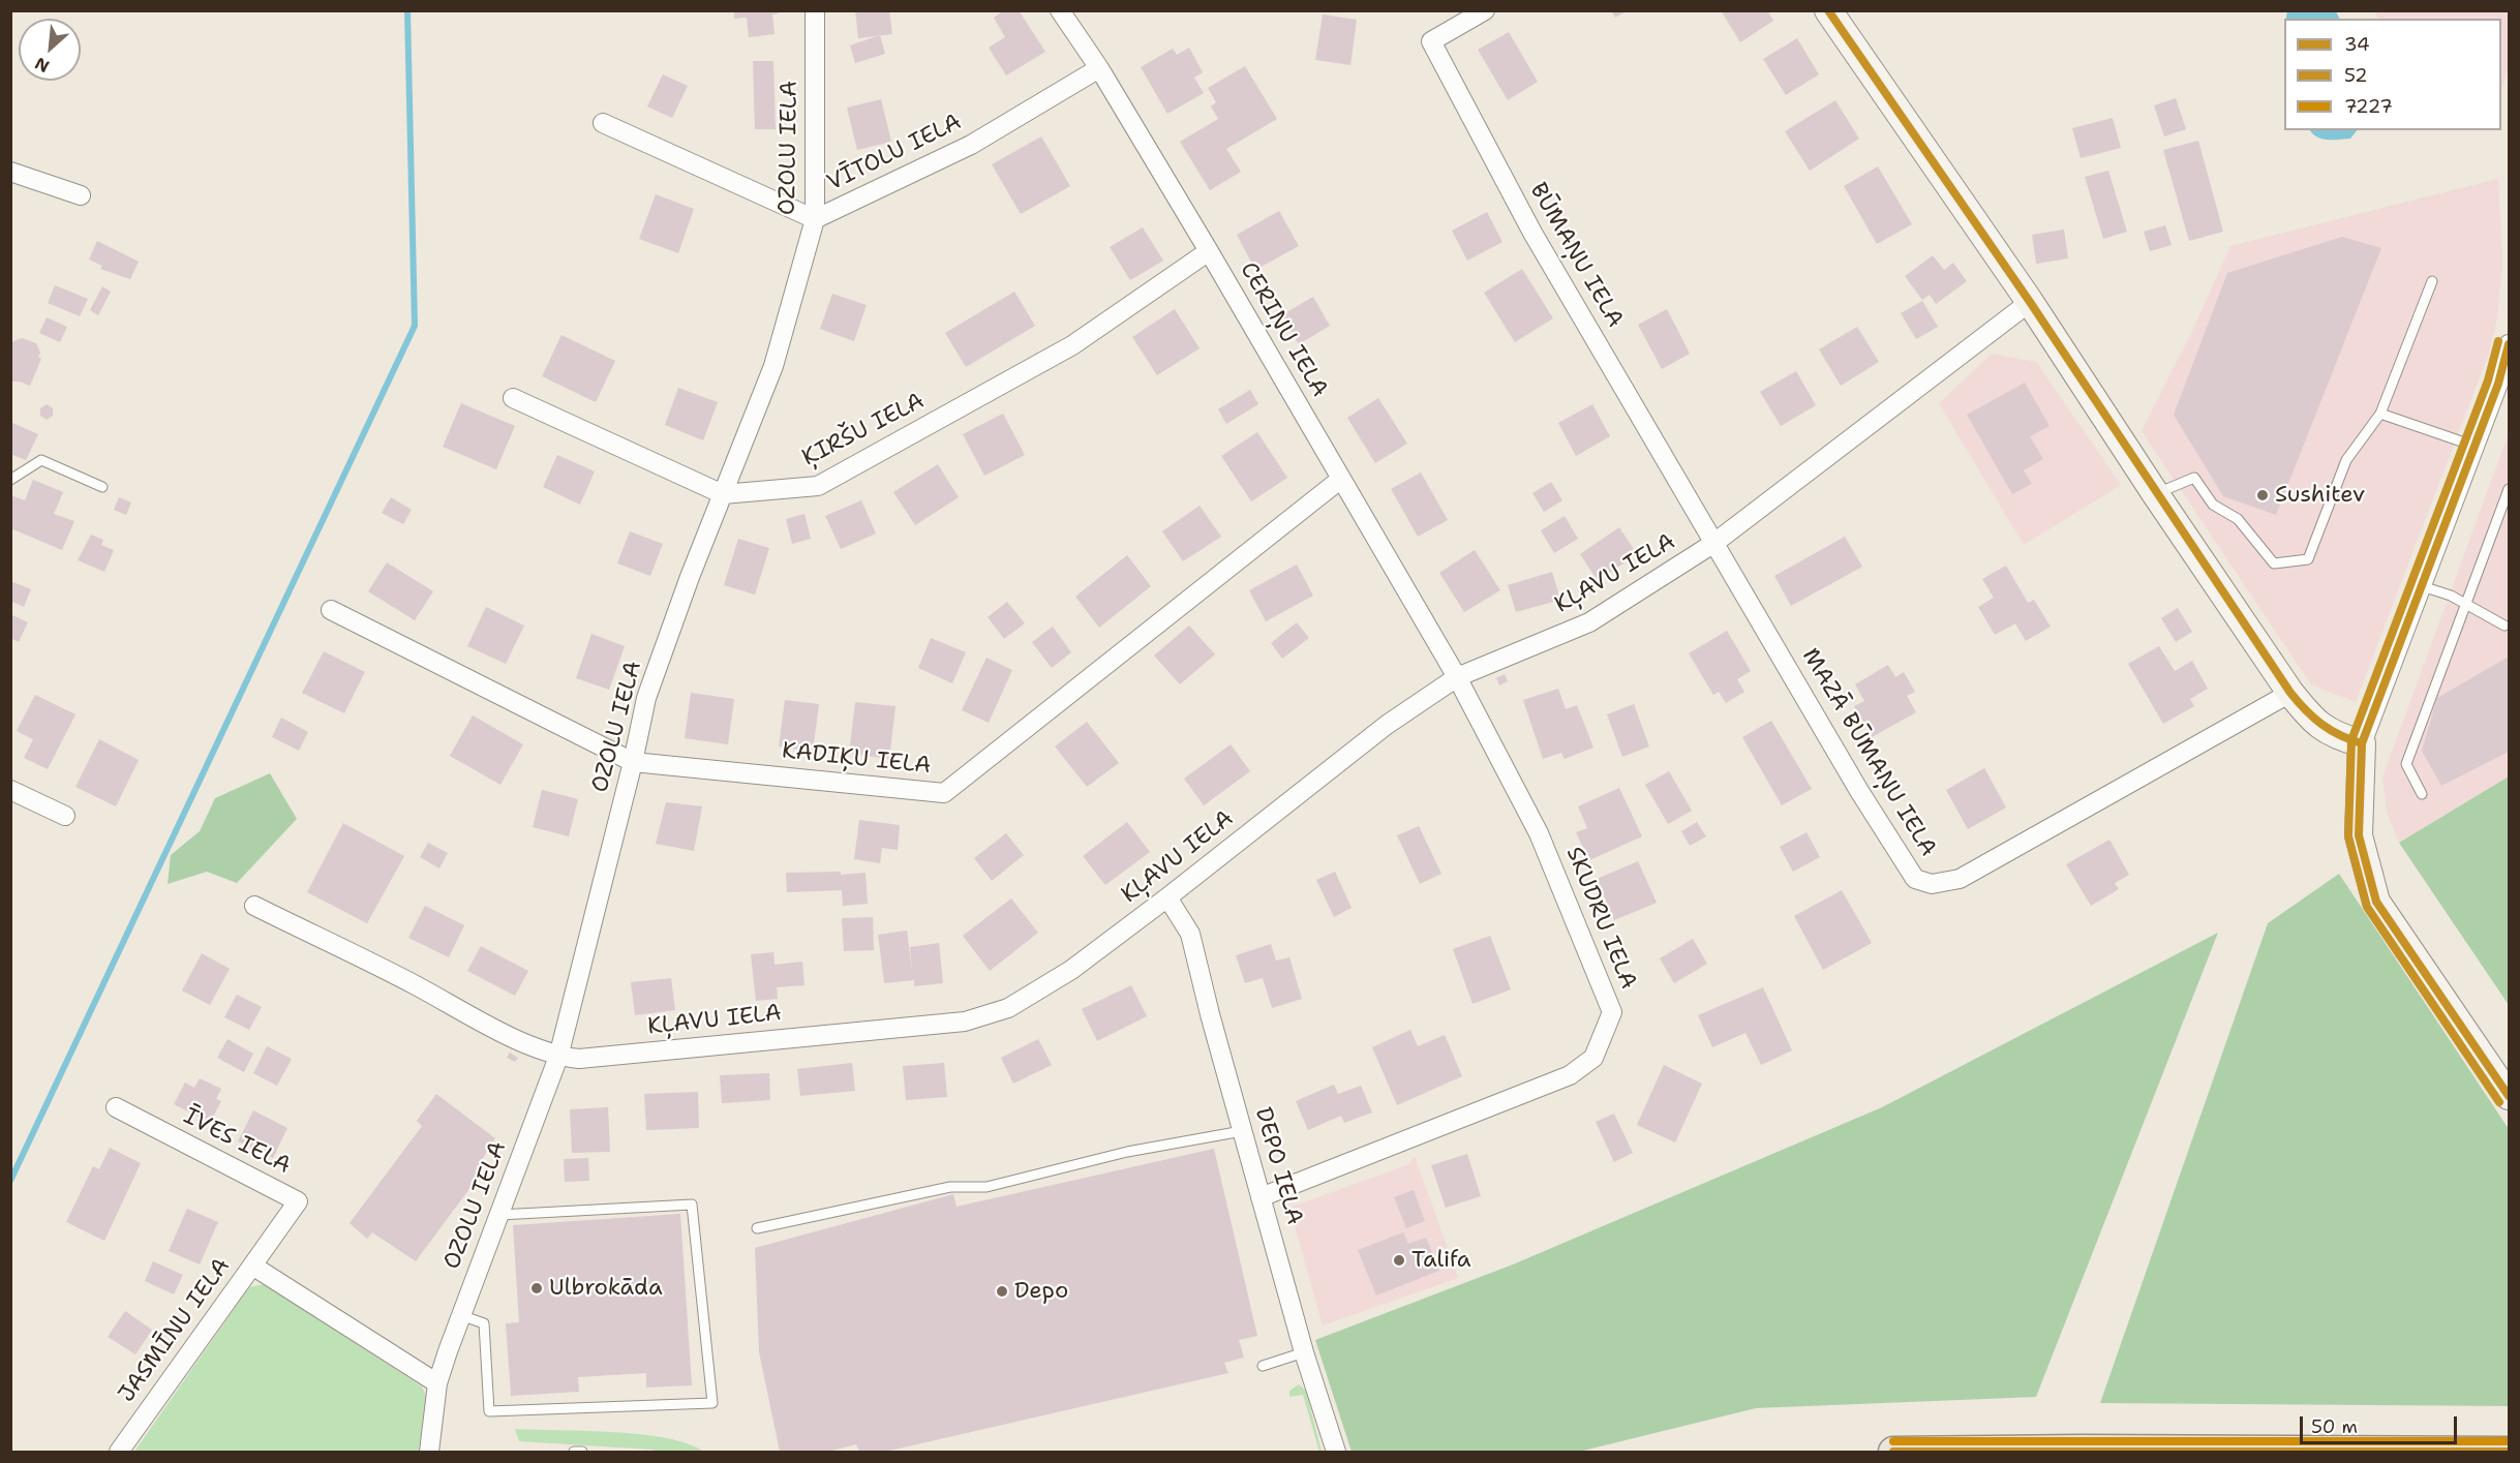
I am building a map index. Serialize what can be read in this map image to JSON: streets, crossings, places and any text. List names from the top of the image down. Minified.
{"streets":{"street":["OZOLU IELA","VĪTOLU IELA","BŪMAŅU IELA","CERIŅU IELA","ĶIRŠU IELA","KĻAVU IELA","MAZĀ BŪMAŅU IELA","KADIĶU IELA","SKUDRU IELA","ĪVES IELA","DEPO IELA","JASMĪNU IELA"]},"crossings":[["OZOLU IELA","VĪTOLU IELA"],["OZOLU IELA","ĶIRŠU IELA"],["OZOLU IELA","KĻAVU IELA"],["OZOLU IELA","KADIĶU IELA"],["OZOLU IELA","JASMĪNU IELA"],["VĪTOLU IELA","CERIŅU IELA"],["BŪMAŅU IELA","KĻAVU IELA"],["BŪMAŅU IELA","MAZĀ BŪMAŅU IELA"],["CERIŅU IELA","ĶIRŠU IELA"],["CERIŅU IELA","KĻAVU IELA"],["CERIŅU IELA","KADIĶU IELA"],["CERIŅU IELA","SKUDRU IELA"],["KĻAVU IELA","MAZĀ BŪMAŅU IELA"],["KĻAVU IELA","SKUDRU IELA"],["KĻAVU IELA","DEPO IELA"],["SKUDRU IELA","DEPO IELA"],["ĪVES IELA","JASMĪNU IELA"]],"places":["Sushitev","Talifa","Ulbrokāda","Depo"],"lines":["transit line 34","transit line 52","transit line 7227"],"legend":["34","52","7227"],"scale_bar":"50 m","north":"bottom left"}
